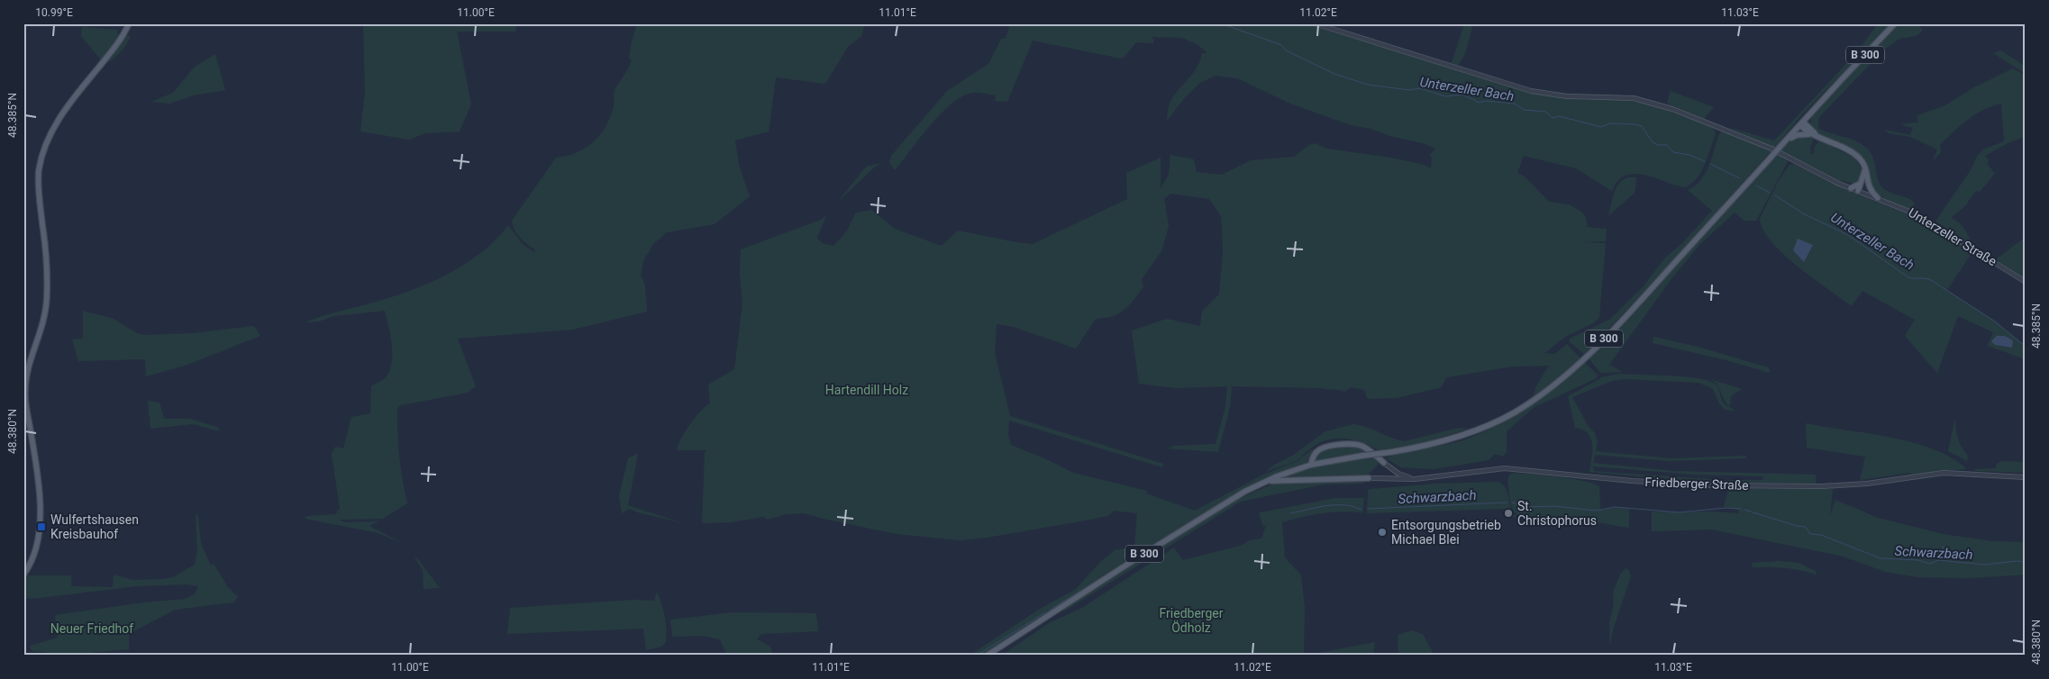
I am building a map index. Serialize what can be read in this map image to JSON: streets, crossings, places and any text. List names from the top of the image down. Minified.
{"streets":{"main road":["B 300"],"street":["Unterzeller Straße","Friedberger Straße"]},"water":["Unterzeller Bach","Schwarzbach"],"parks":["Hartendill Holz","Friedberger Ödholz","Neuer Friedhof"],"places":{"other":["St. Christophorus","Entsorgungsbetrieb Michael Blei"],"transit":["Wulfertshausen Kreisbauhof"]},"coordinates":["10.99°E","11.00°E","11.01°E","11.02°E","11.03°E","48.385°N","48.380°N"]}
